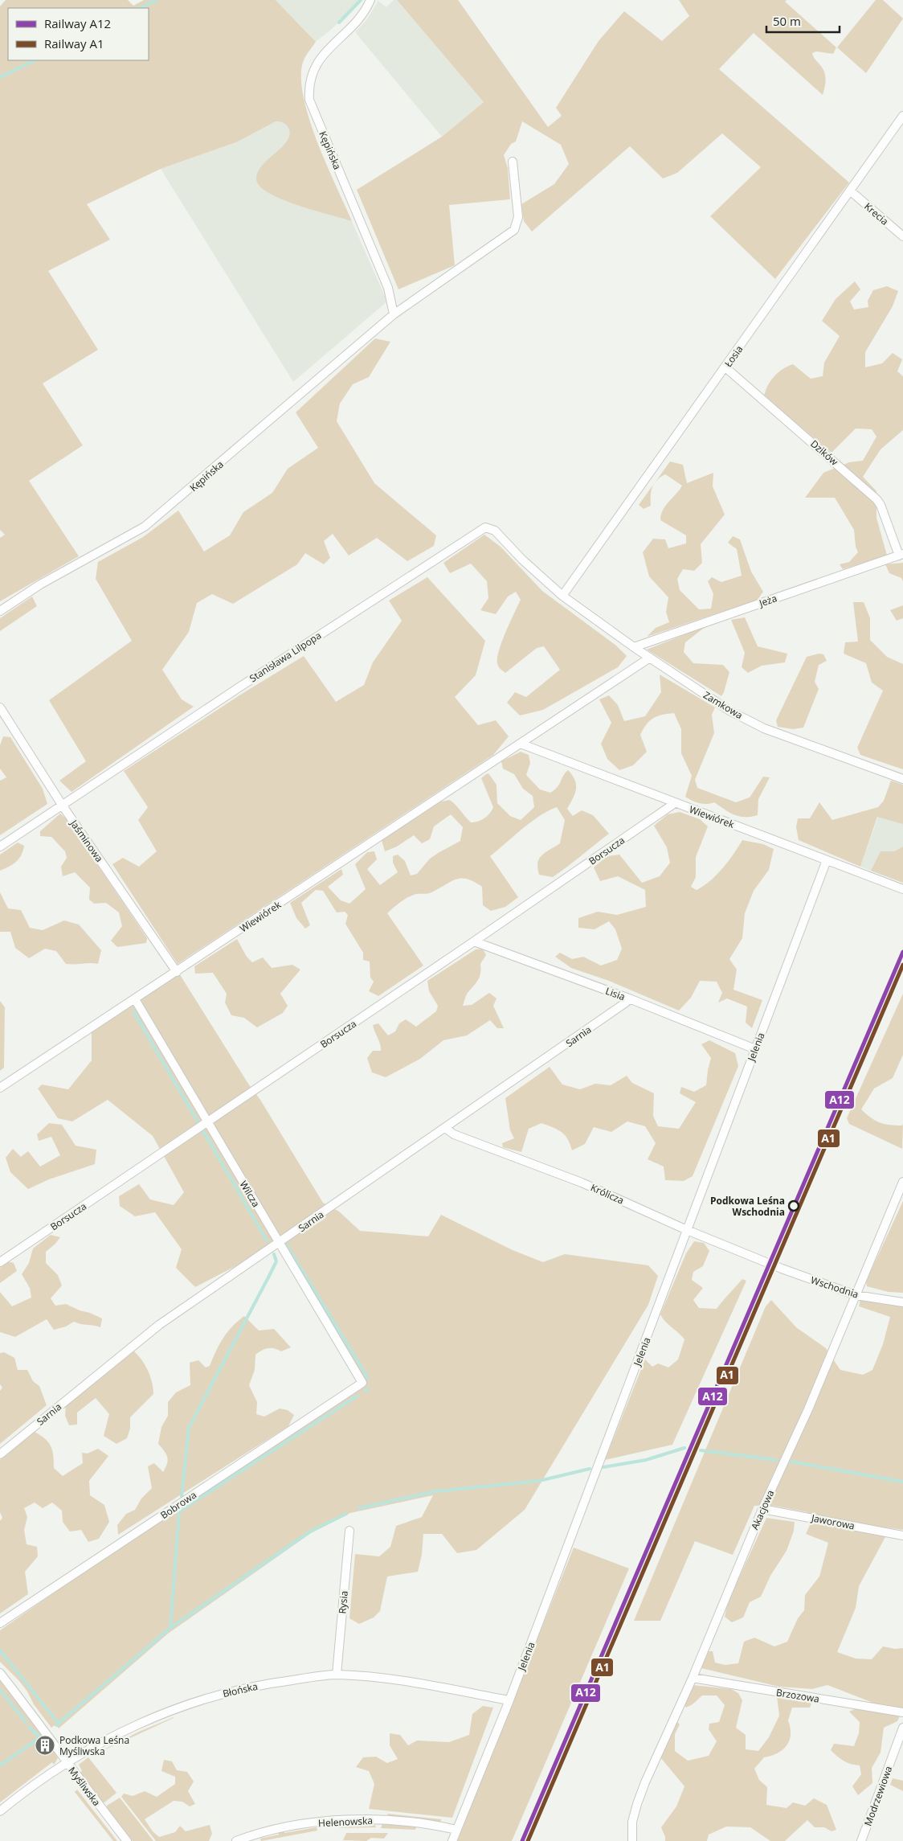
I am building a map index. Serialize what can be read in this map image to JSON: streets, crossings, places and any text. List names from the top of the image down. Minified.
{"streets":{"street":["Kępińska","Krecia","Łosia","Dzików","Jeża","Stanisława Lilpopa","Zamkowa","Wiewiórek","Jaśminowa","Borsucza","Lisia","Sarnia","Jelenia","Wilcza","Królicza","Wschodnia","Bobrowa","Akacjowa","Jaworowa","Rysia","Błońska","Brzozowa","Myśliwska","Modrzewiowa","Helenowska"]},"crossings":[["Krecia","Łosia"],["Łosia","Dzików"],["Łosia","Stanisława Lilpopa"],["Łosia","Zamkowa"],["Dzików","Jeża"],["Jeża","Zamkowa"],["Stanisława Lilpopa","Zamkowa"],["Stanisława Lilpopa","Jaśminowa"],["Zamkowa","Wiewiórek"],["Wiewiórek","Jaśminowa"],["Wiewiórek","Borsucza"],["Wiewiórek","Jelenia"],["Wiewiórek","Wilcza"],["Borsucza","Lisia"],["Borsucza","Wilcza"],["Lisia","Sarnia"],["Lisia","Jelenia"],["Sarnia","Wilcza"],["Sarnia","Królicza"],["Jelenia","Królicza"],["Jelenia","Błońska"],["Jelenia","Helenowska"],["Wilcza","Bobrowa"],["Królicza","Wschodnia"],["Wschodnia","Akacjowa"],["Akacjowa","Jaworowa"],["Akacjowa","Brzozowa"],["Rysia","Błońska"],["Błońska","Myśliwska"]],"places":{"other":["Podkowa Leśna Wschodnia"],"building":["Podkowa Leśna Myśliwska"]},"lines":["rail line A12","rail line A1"],"legend":["Railway A12","Railway A1"],"scale_bar":"50 m"}
